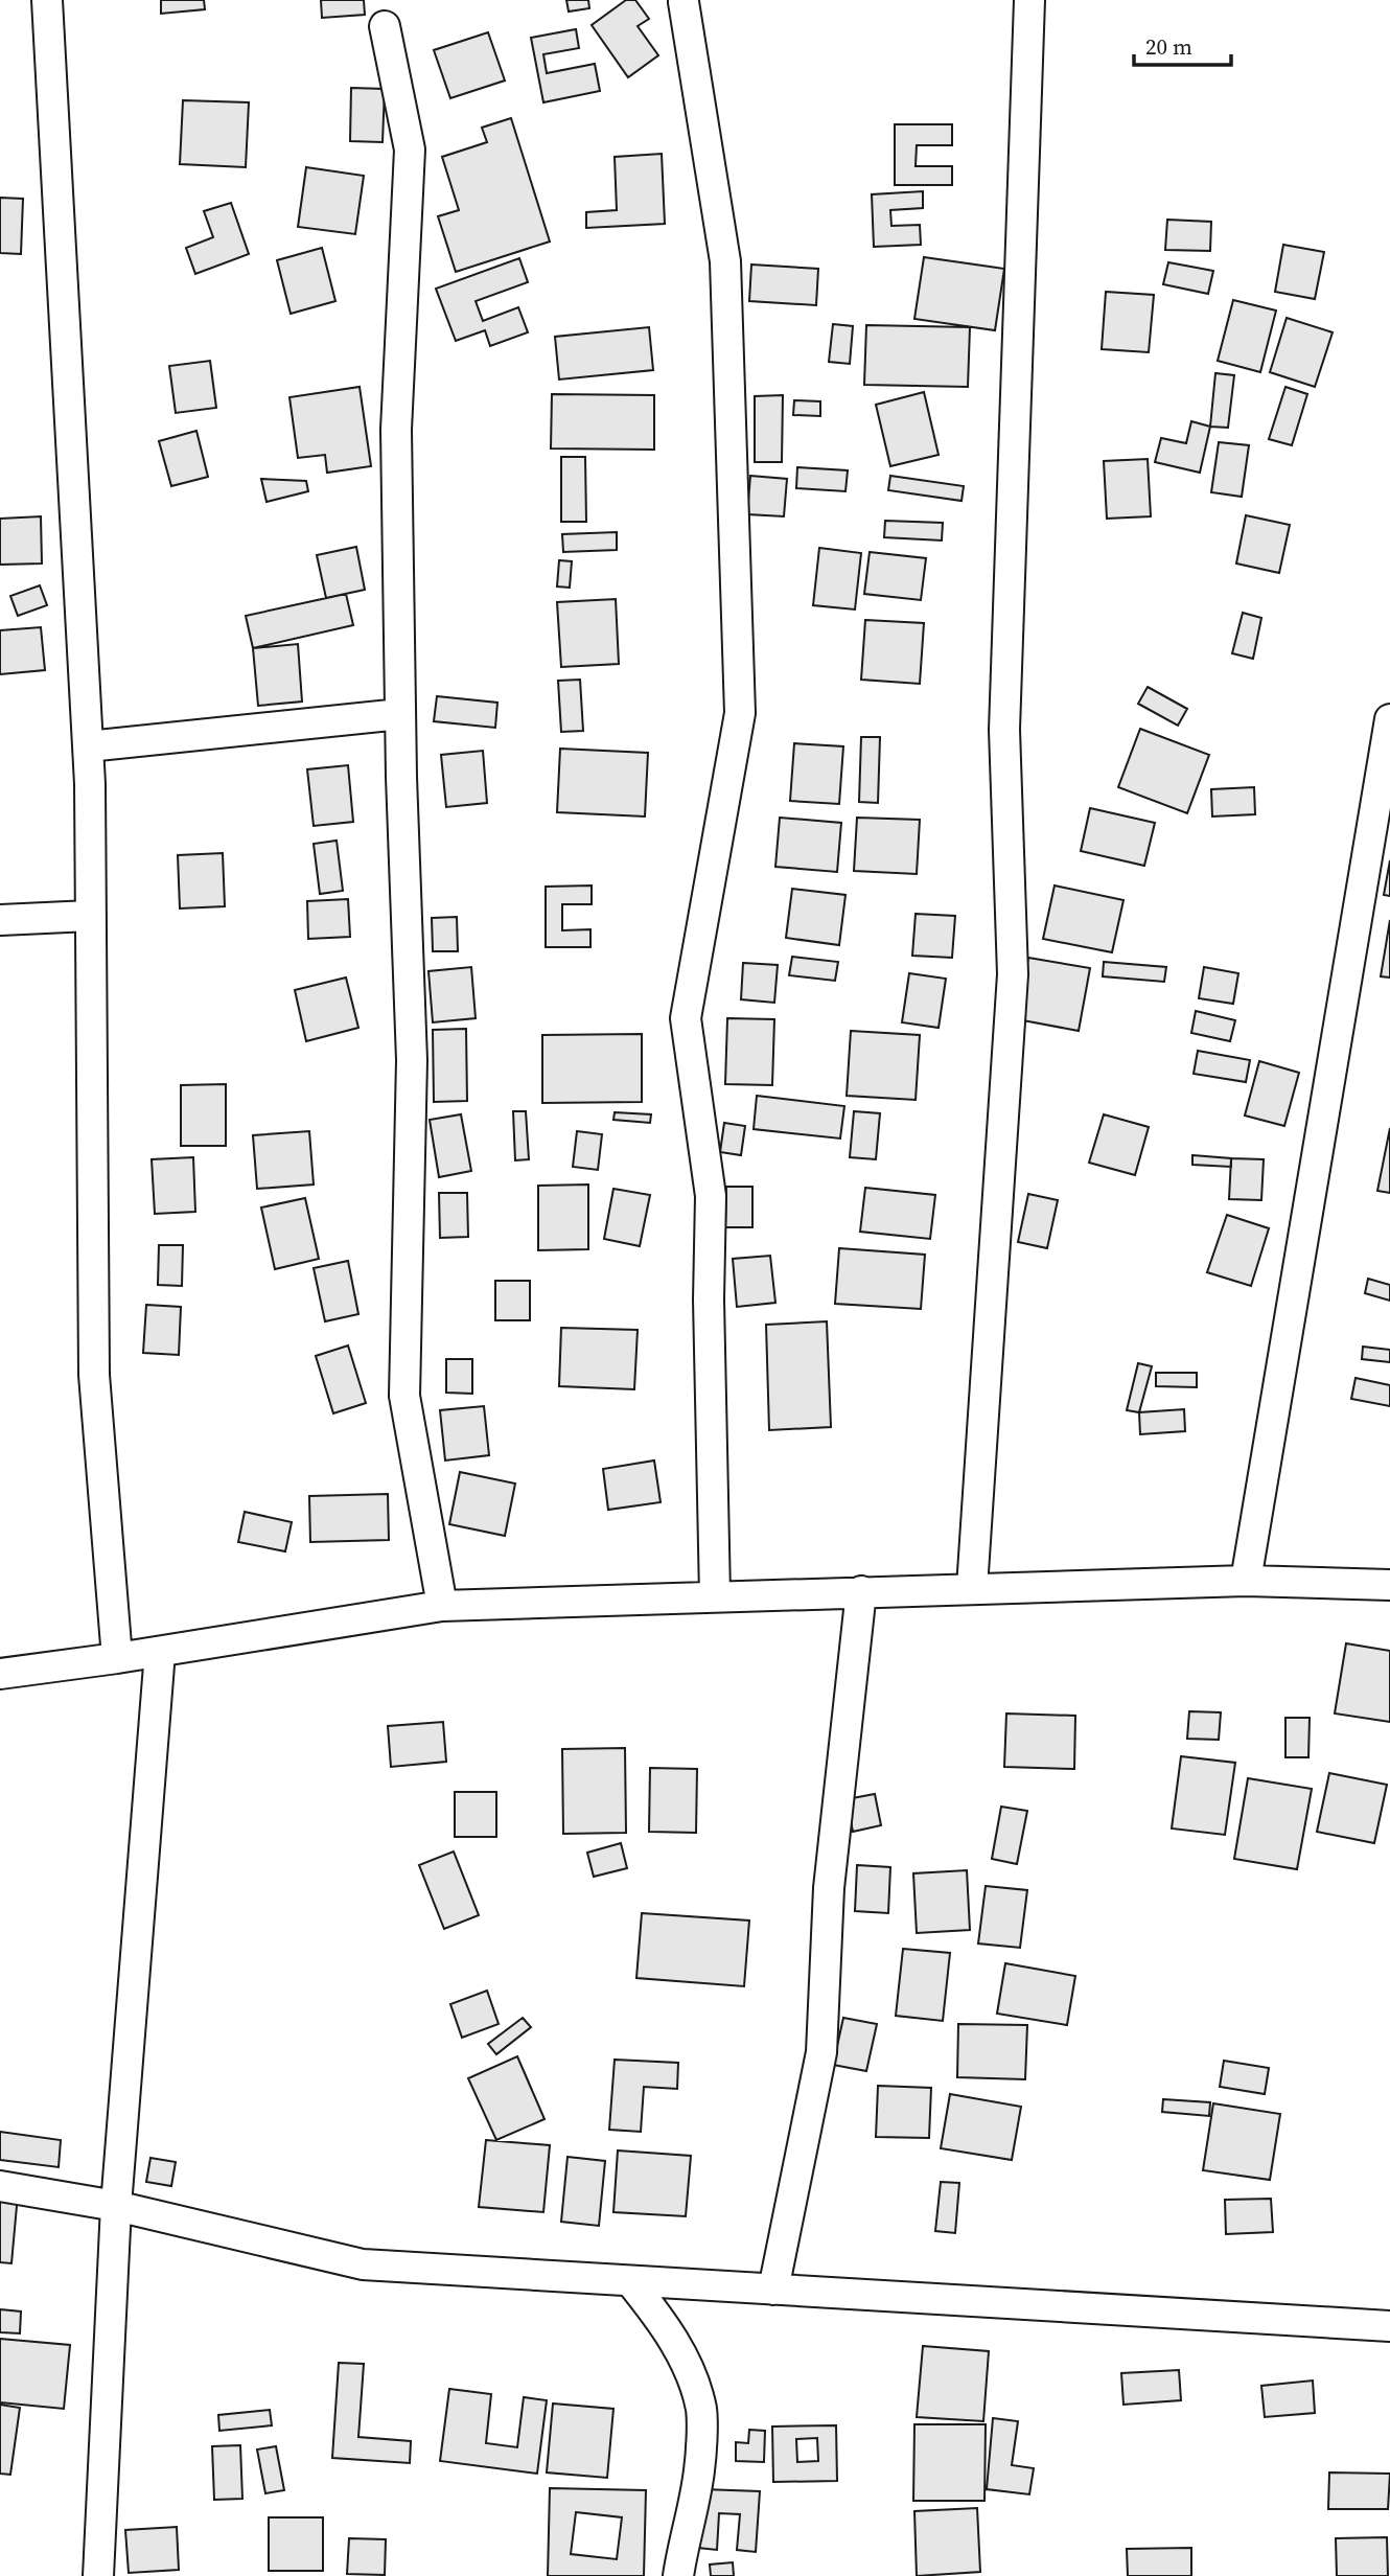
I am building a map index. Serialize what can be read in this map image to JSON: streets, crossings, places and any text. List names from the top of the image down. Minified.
{"scale_bar":"20 m"}
